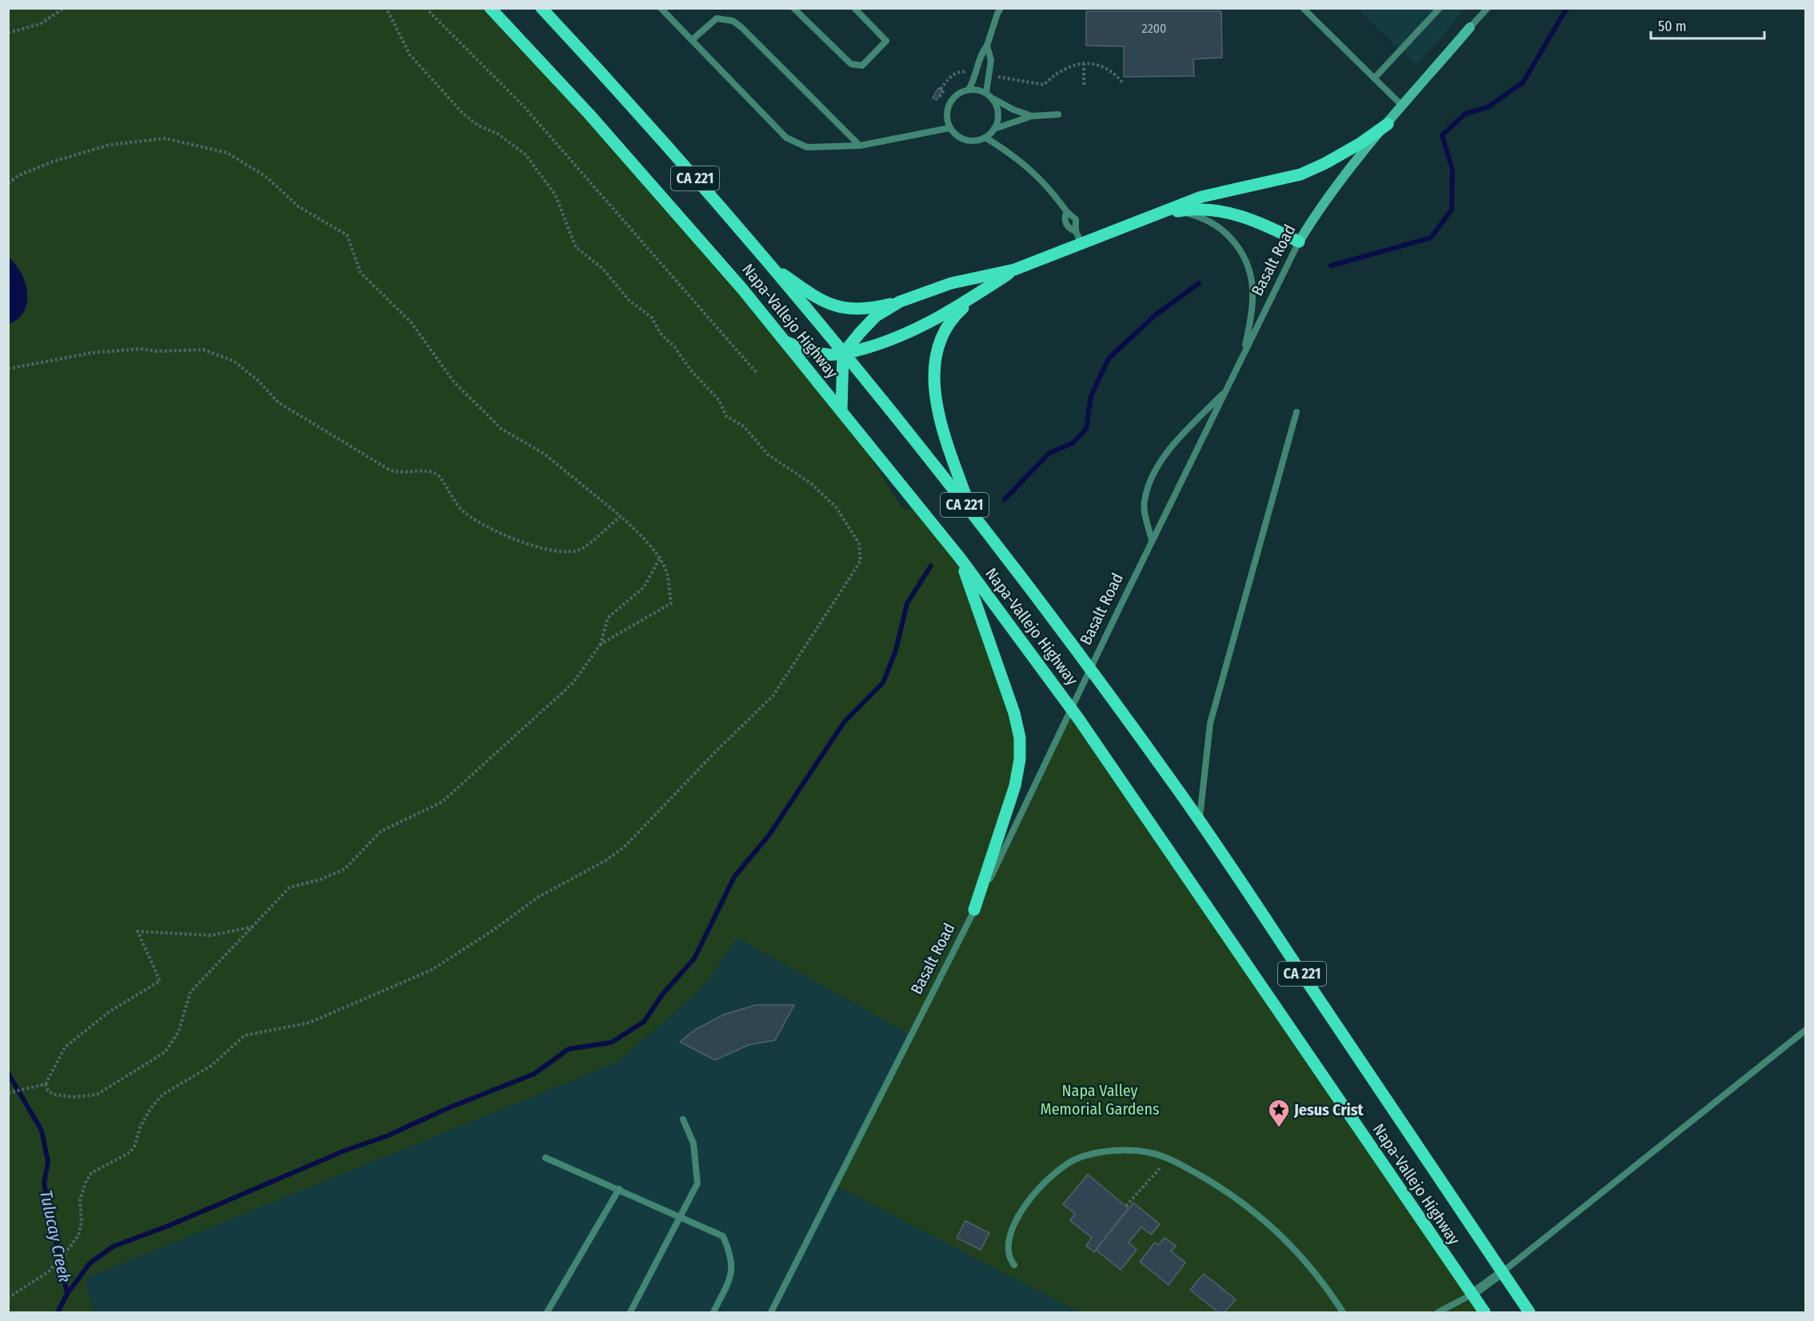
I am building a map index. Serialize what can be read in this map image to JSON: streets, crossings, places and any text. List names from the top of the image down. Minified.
{"streets":{"main road":["CA 221","Napa-Vallejo Highway"],"street":["Basalt Road"]},"water":["Tulucay Creek"],"parks":["Napa Valley Memorial Gardens"],"places":{"place":["Jesus Crist"]},"house_numbers":["2200"],"scale_bar":"50 m"}
